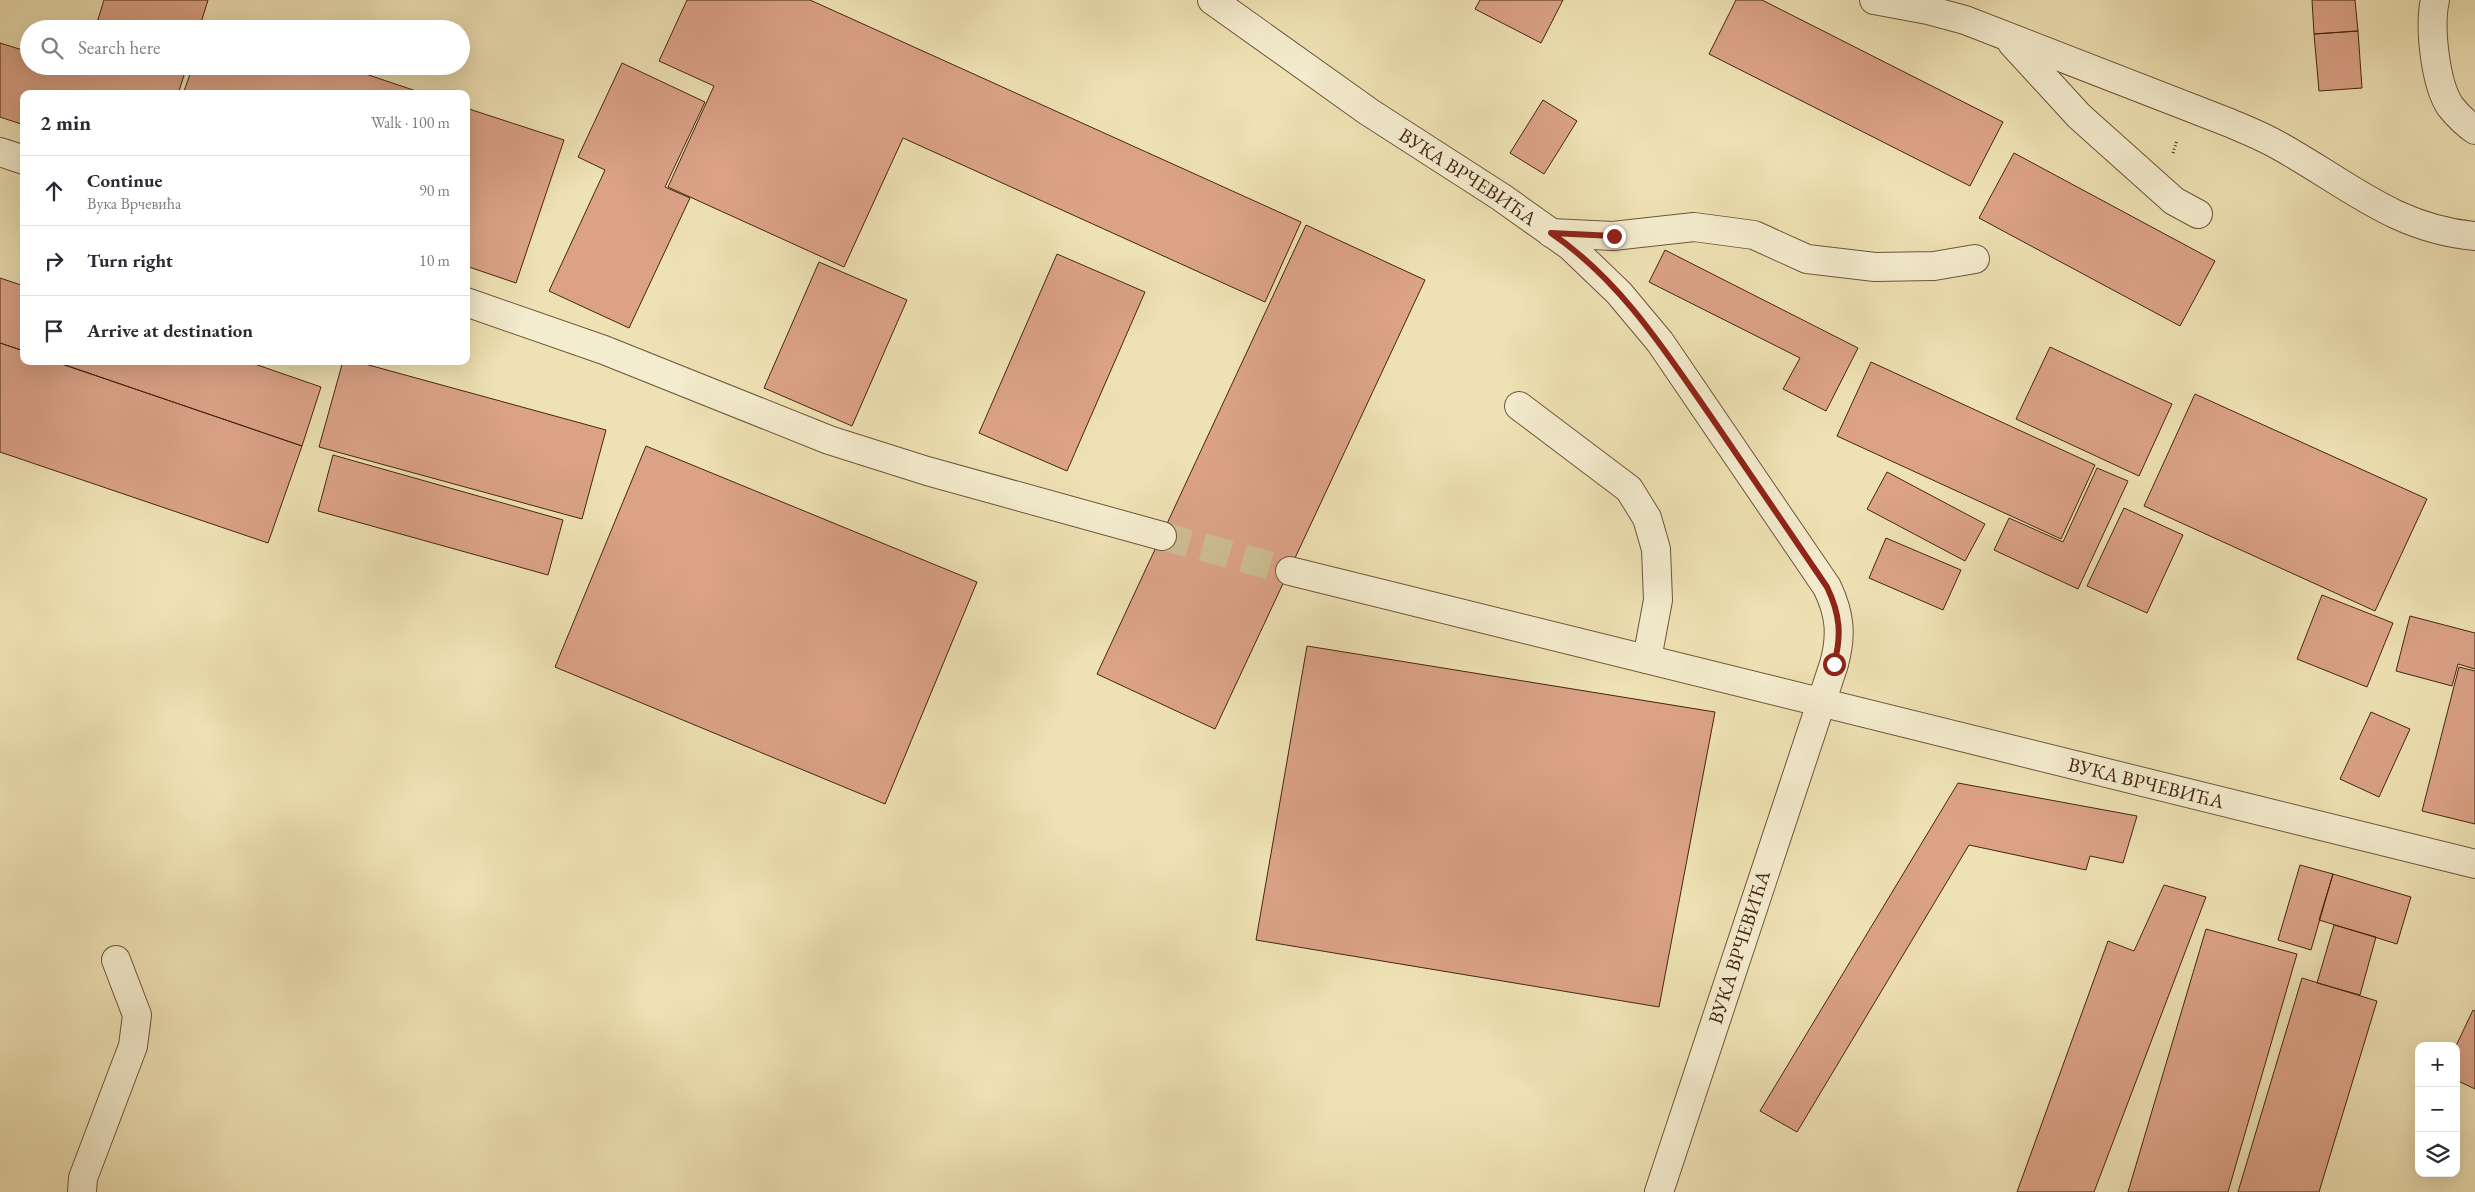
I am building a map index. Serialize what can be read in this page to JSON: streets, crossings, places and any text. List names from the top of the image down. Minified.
{"streets":{"street":["ВУКА ВРЧЕВИЋА"]},"page":{"search":"Search here","heading":["2 min","Walk · 100 m"],"list":[["Continue","Вука Врчевића","90 m"],["Turn right","10 m"],"Arrive at destination"],"map_buttons":["+","−"]}}
